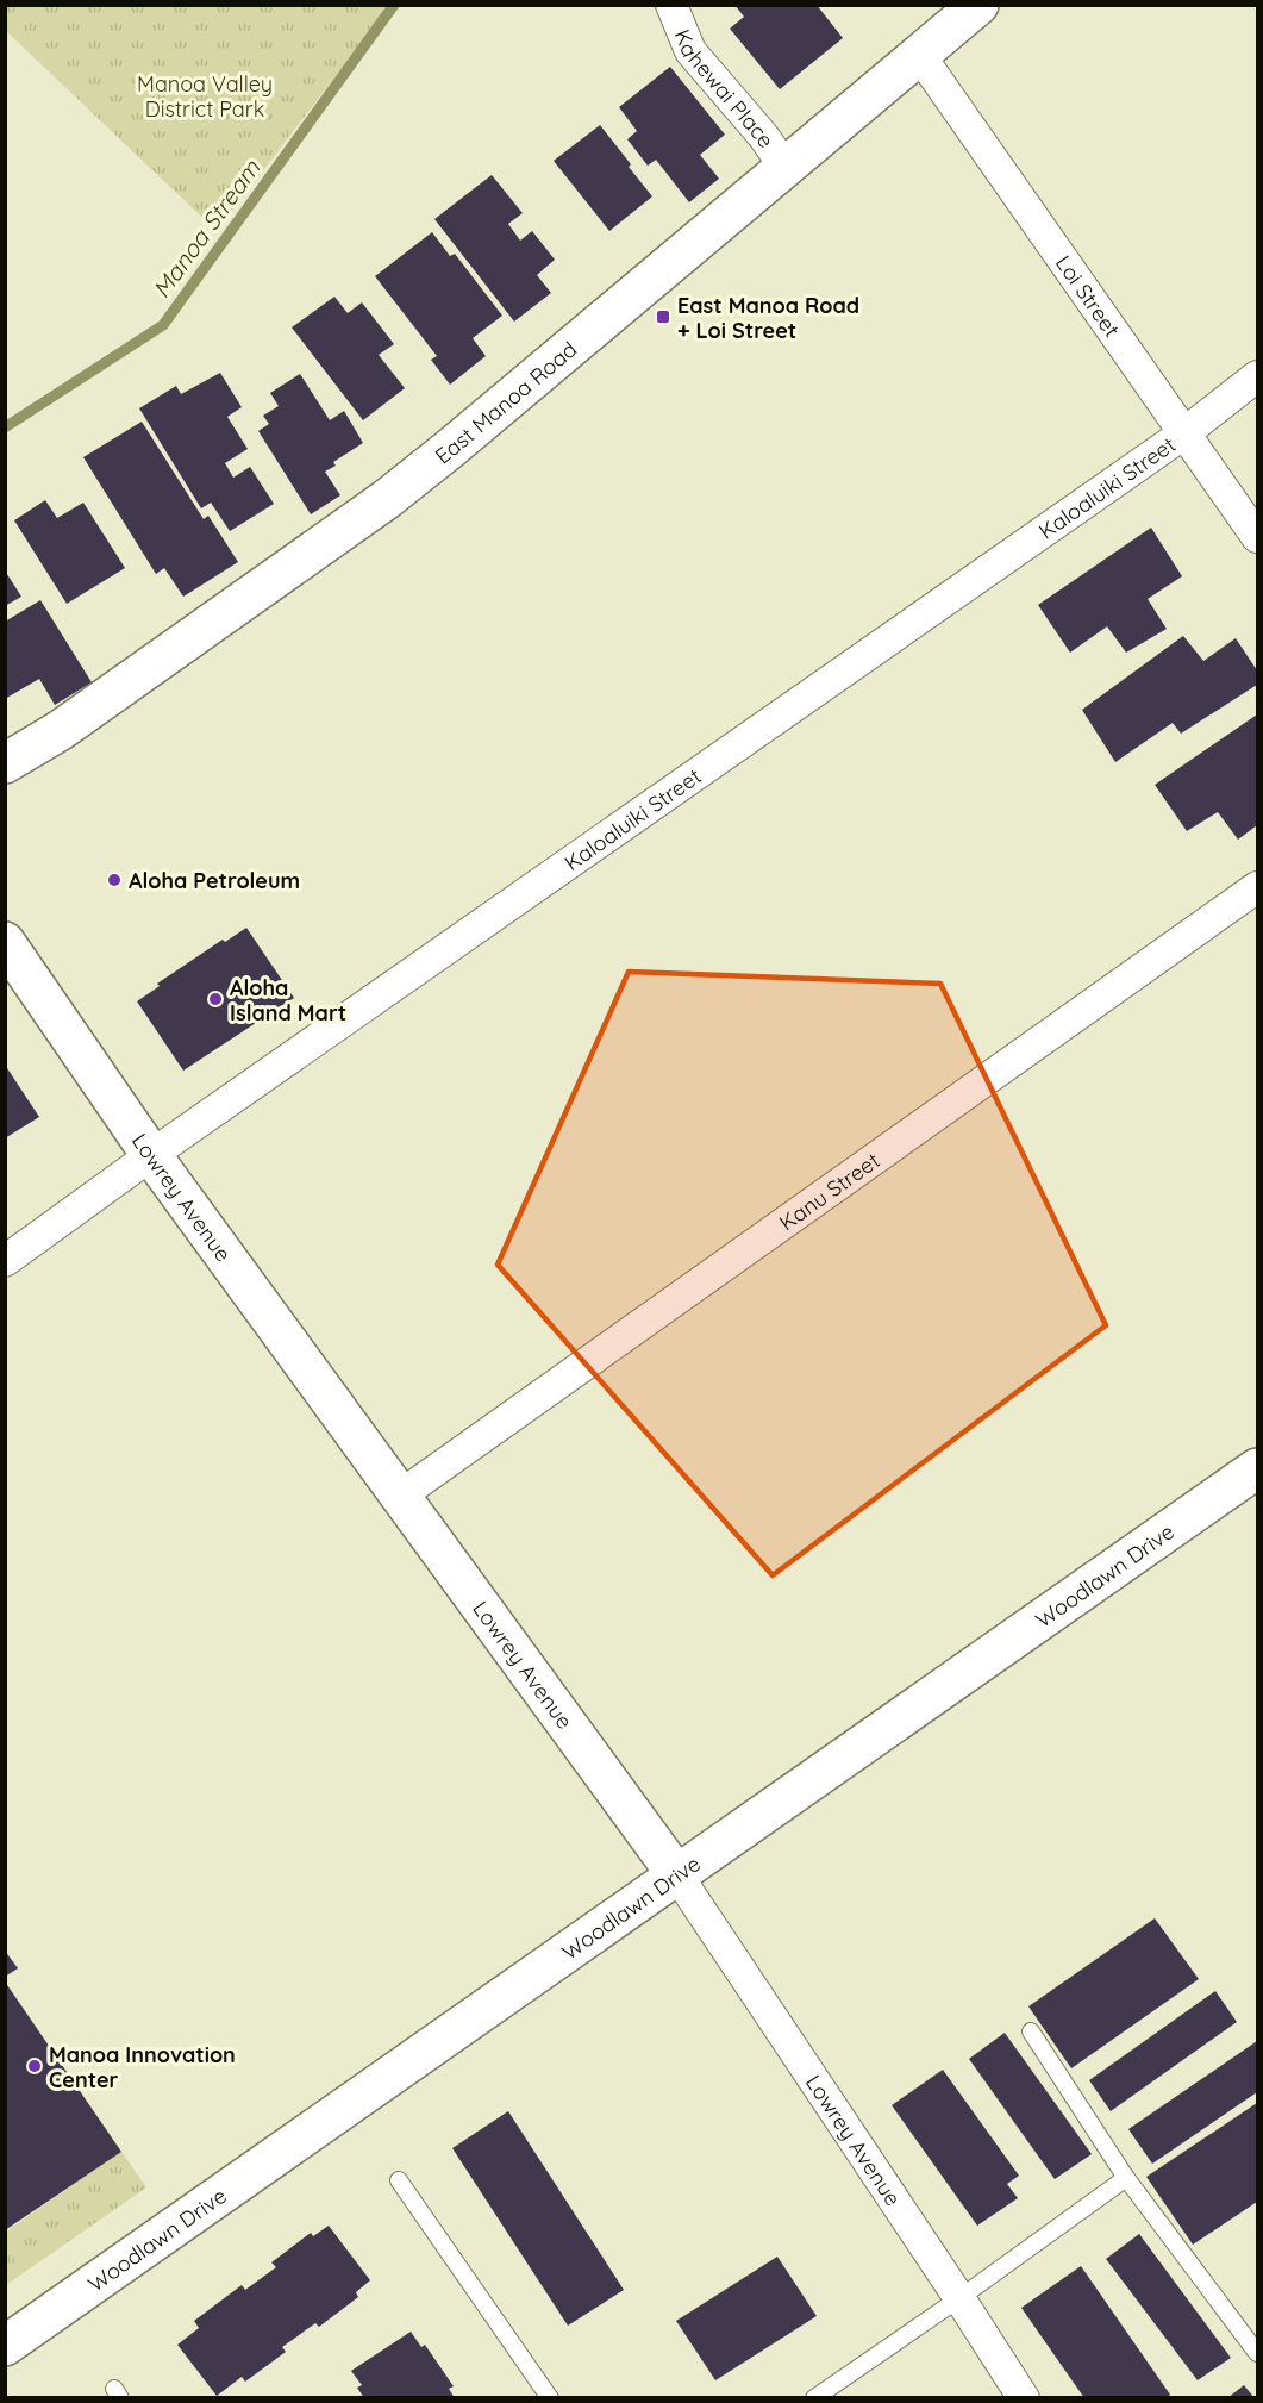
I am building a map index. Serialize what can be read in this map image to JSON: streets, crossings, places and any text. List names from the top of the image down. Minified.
{"streets":{"street":["Kahewai Place","Loi Street","East Manoa Road","Kaloaluiki Street","Kanu Street","Lowrey Avenue","Woodlawn Drive"]},"crossings":[["Kahewai Place","East Manoa Road"],["Loi Street","East Manoa Road"],["Loi Street","Kaloaluiki Street"],["Kaloaluiki Street","Lowrey Avenue"],["Kanu Street","Lowrey Avenue"],["Lowrey Avenue","Woodlawn Drive"]],"water":["Manoa Stream"],"parks":["Manoa Valley District Park"],"places":{"transit":["East Manoa Road + Loi Street"],"other":["Aloha Petroleum","Aloha Island Mart","Manoa Innovation Center"]}}
